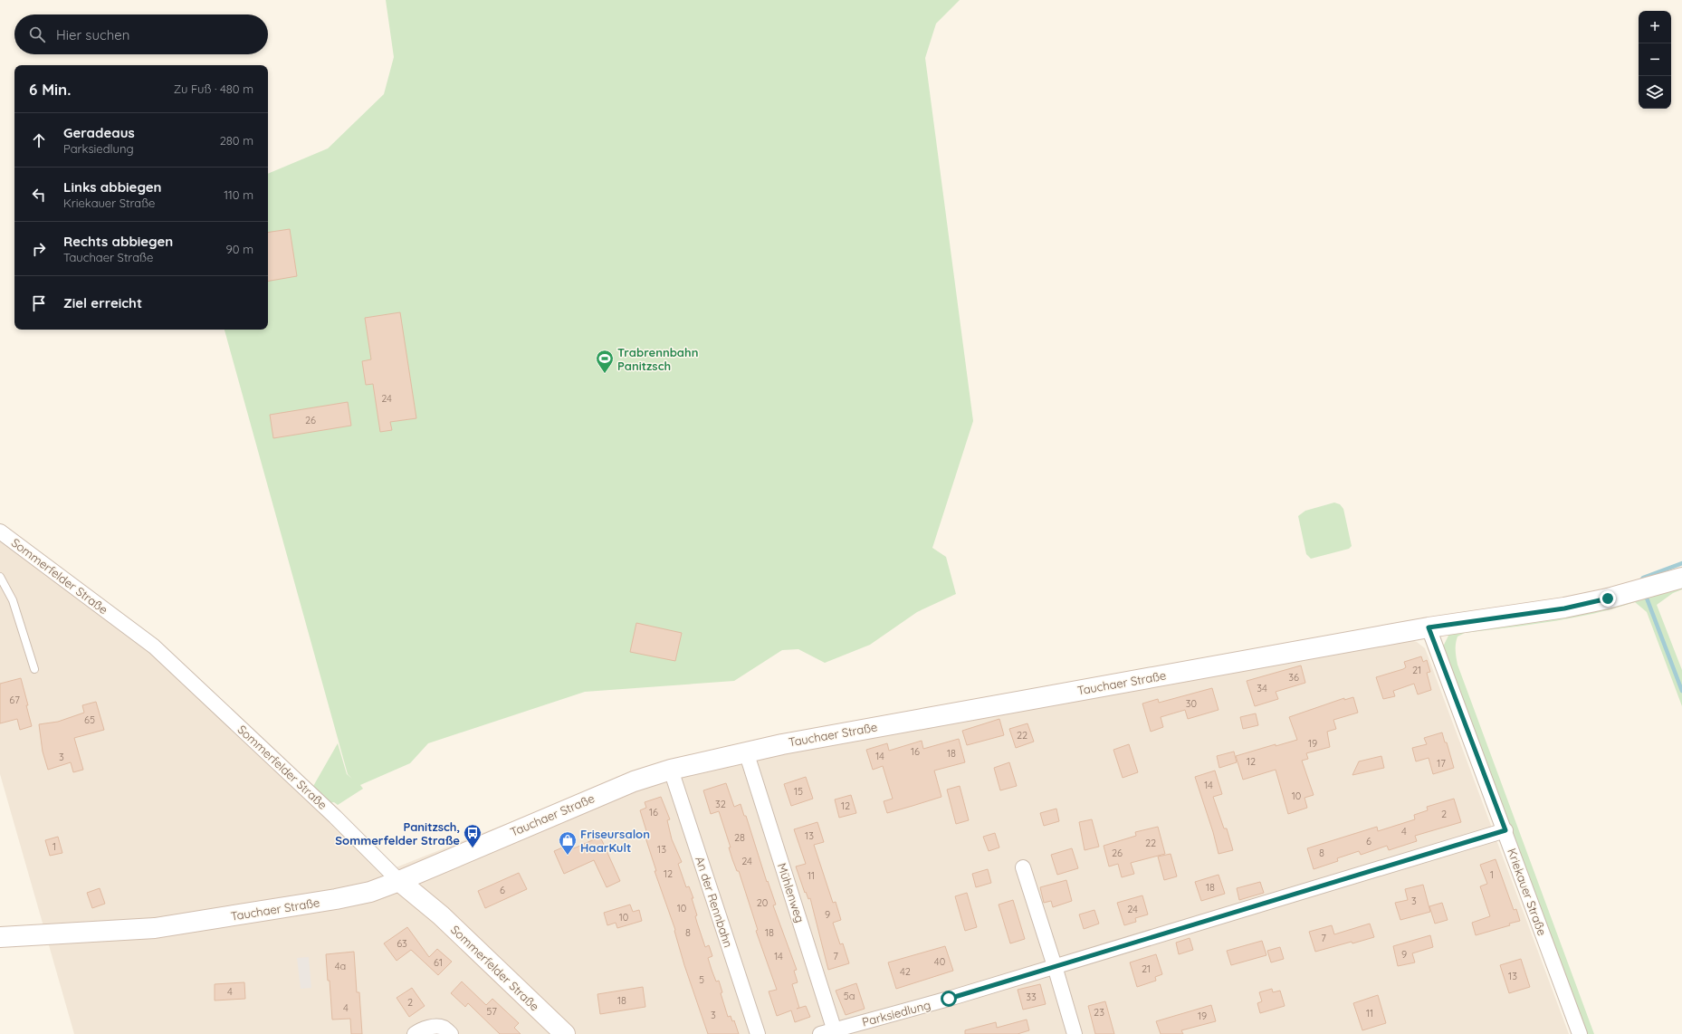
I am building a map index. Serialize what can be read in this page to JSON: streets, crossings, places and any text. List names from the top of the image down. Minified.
{"streets":{"street":["Sommerfelder Straße","Tauchaer Straße","Kriekauer Straße","Mühlenweg","An der Rennbahn","Parksiedlung"]},"crossings":[["Sommerfelder Straße","Tauchaer Straße"],["Tauchaer Straße","Kriekauer Straße"],["Tauchaer Straße","Mühlenweg"],["Tauchaer Straße","An der Rennbahn"],["Kriekauer Straße","Parksiedlung"],["Mühlenweg","Parksiedlung"]],"places":{"sports":["Trabrennbahn Panitzsch"],"bus stop":["Panitzsch, Sommerfelder Straße"],"shop":["Friseursalon HaarKult"]},"house_numbers":["24","26","21","36","34","67","30","65","22","19","16","18","14","3","12","17","14","15","10","32","12","16","2","4","13","28","6","22","1","13","26","8","24","12","1","11","18","6","3","20","10","24","9","10","8","18","7","63","9","14","7","40","61","4a","21","42","13","5","4","5a","33","18","2","4","57","23","11","3","19"],"page":{"map_buttons":["+","−"],"search":"Hier suchen","heading":["6 Min.","Zu Fuß · 480 m"],"list":[["Geradeaus","Parksiedlung","280 m"],["Links abbiegen","Kriekauer Straße","110 m"],["Rechts abbiegen","Tauchaer Straße","90 m"],"Ziel erreicht"]}}
